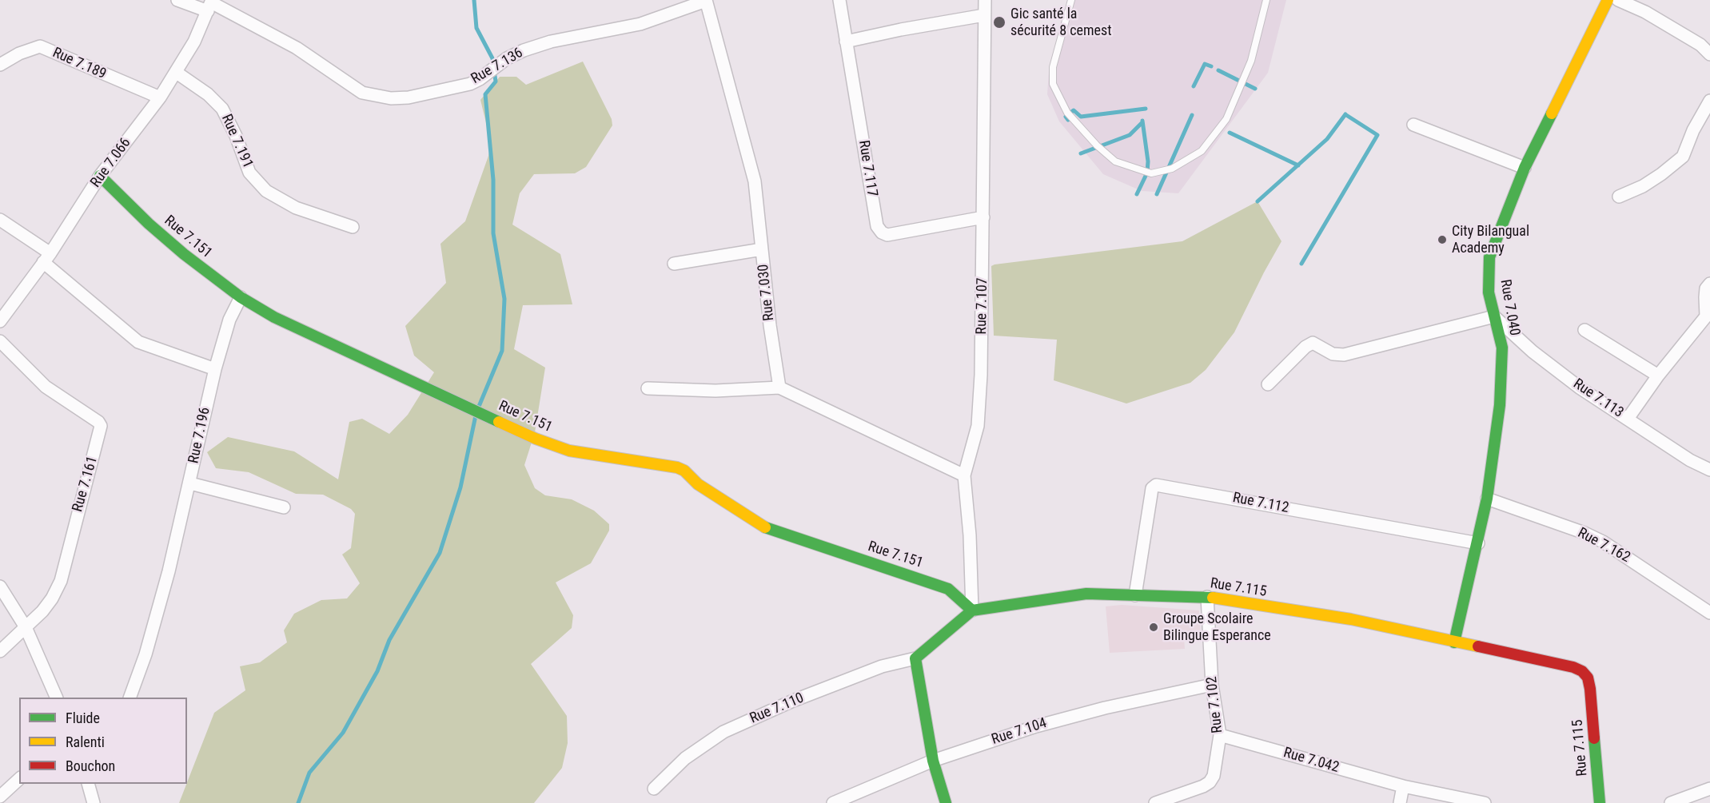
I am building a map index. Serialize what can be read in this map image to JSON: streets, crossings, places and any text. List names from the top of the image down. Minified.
{"streets":{"street":["Rue 7.189","Rue 7.136","Rue 7.191","Rue 7.066","Rue 7.117","Rue 7.151","Rue 7.030","Rue 7.107","Rue 7.040","Rue 7.113","Rue 7.196","Rue 7.161","Rue 7.112","Rue 7.162","Rue 7.115","Rue 7.102","Rue 7.110","Rue 7.104","Rue 7.042"]},"crossings":[["Rue 7.189","Rue 7.066"],["Rue 7.136","Rue 7.066"],["Rue 7.136","Rue 7.030"],["Rue 7.191","Rue 7.066"],["Rue 7.066","Rue 7.151"],["Rue 7.117","Rue 7.107"],["Rue 7.151","Rue 7.107"],["Rue 7.151","Rue 7.196"],["Rue 7.151","Rue 7.115"],["Rue 7.107","Rue 7.115"],["Rue 7.040","Rue 7.113"],["Rue 7.040","Rue 7.112"],["Rue 7.040","Rue 7.162"],["Rue 7.040","Rue 7.115"],["Rue 7.112","Rue 7.115"],["Rue 7.115","Rue 7.102"],["Rue 7.102","Rue 7.104"],["Rue 7.102","Rue 7.042"]],"places":["Gic santé la sécurité 8 cemest","City Bilangual Academy","Groupe Scolaire Bilingue Esperance"],"legend":["Fluide","Ralenti","Bouchon"]}
